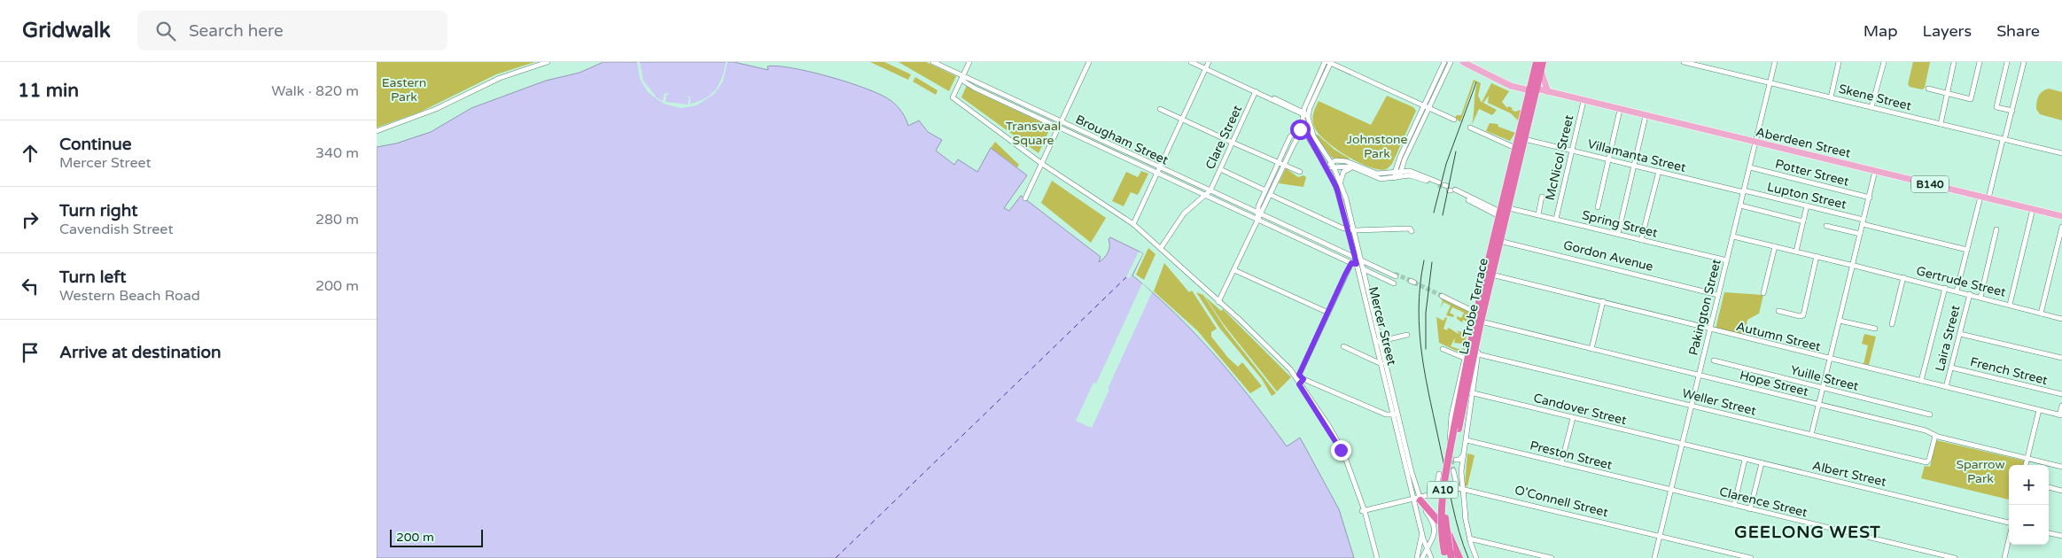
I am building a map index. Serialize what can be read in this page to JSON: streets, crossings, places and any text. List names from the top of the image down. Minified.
{"streets":{"highway":["La Trobe Terrace","A10"],"main road":["Aberdeen Street","B140"],"street":["Skene Street","Clare Street","Brougham Street","Villamanta Street","McNicol Street","Potter Street","Lupton Street","Spring Street","Gordon Avenue","Gertrude Street","Pakington Street","Mercer Street","Autumn Street","Laira Street","French Street","Yuille Street","Hope Street","Weller Street","Candover Street","Preston Street","Albert Street","O'Connell Street","Clarence Street"]},"crossings":[["Skene Street","Pakington Street"],["Clare Street","Brougham Street"],["Brougham Street","Mercer Street"],["Aberdeen Street","McNicol Street"],["Aberdeen Street","La Trobe Terrace"],["Aberdeen Street","Pakington Street"],["Villamanta Street","McNicol Street"],["Villamanta Street","Lupton Street"],["Villamanta Street","La Trobe Terrace"],["Villamanta Street","Pakington Street"],["McNicol Street","Spring Street"],["Potter Street","Pakington Street"],["Lupton Street","Pakington Street"],["Spring Street","La Trobe Terrace"],["Spring Street","Pakington Street"],["Gordon Avenue","La Trobe Terrace"],["Gordon Avenue","Pakington Street"],["Gertrude Street","Pakington Street"],["Gertrude Street","Laira Street"],["La Trobe Terrace","Autumn Street"],["La Trobe Terrace","Hope Street"],["Pakington Street","Autumn Street"],["Pakington Street","Hope Street"],["Pakington Street","Weller Street"],["Pakington Street","Candover Street"],["Pakington Street","Preston Street"],["Pakington Street","Albert Street"],["Pakington Street","O'Connell Street"],["Pakington Street","Clarence Street"],["Autumn Street","Laira Street"],["Laira Street","French Street"],["Hope Street","Weller Street"],["Candover Street","Albert Street"],["Preston Street","Clarence Street"]],"districts":["GEELONG WEST"],"parks":["Eastern Park","Transvaal Square","Johnstone Park","Sparrow Park"],"scale_bar":"200 m","page":{"header":"Gridwalk","search":"Search here","nav":["Map","Layers","Share"],"heading":["11 min","Walk · 820 m"],"list":[["Continue","Mercer Street","340 m"],["Turn right","Cavendish Street","280 m"],["Turn left","Western Beach Road","200 m"],"Arrive at destination"],"map_buttons":["+","−"],"scale":"200 m"}}
